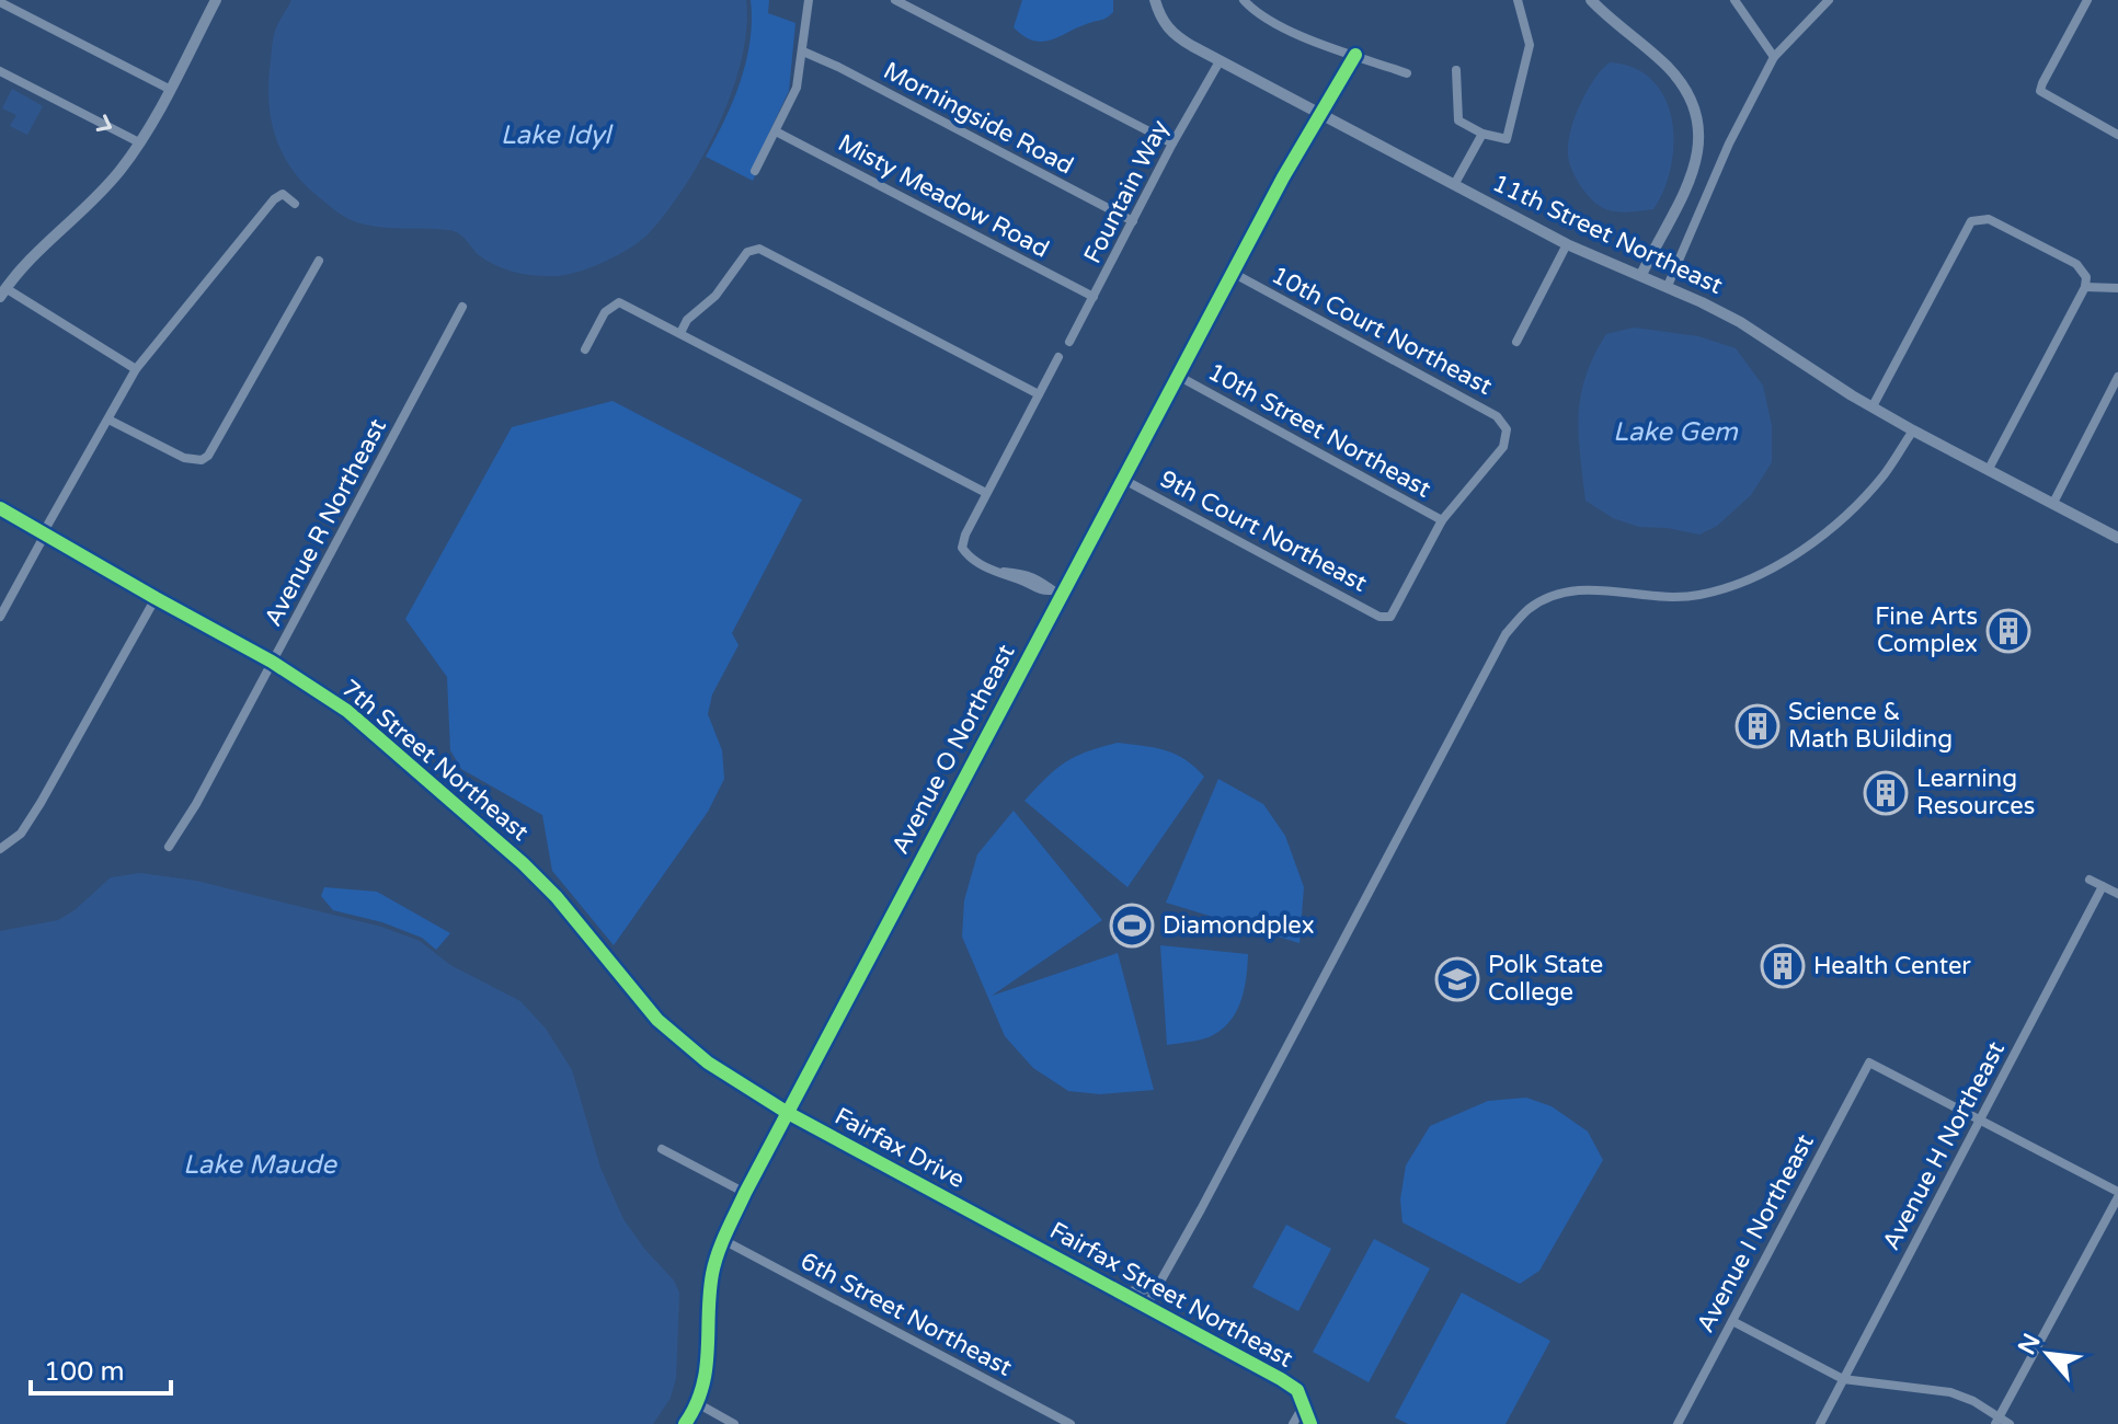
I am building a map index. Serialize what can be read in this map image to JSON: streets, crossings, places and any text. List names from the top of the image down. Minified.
{"streets":{"street":["Morningside Road","Fountain Way","Misty Meadow Road","11th Street Northeast","10th Court Northeast","10th Street Northeast","Avenue R Northeast","9th Court Northeast","Avenue O Northeast","7th Street Northeast","Avenue H Northeast","Fairfax Drive","Avenue I Northeast","Fairfax Street Northeast","6th Street Northeast"]},"crossings":[["Morningside Road","Fountain Way"],["Fountain Way","Misty Meadow Road"],["Fountain Way","11th Street Northeast"],["11th Street Northeast","Avenue O Northeast"],["10th Court Northeast","10th Street Northeast"],["10th Court Northeast","9th Court Northeast"],["10th Court Northeast","Avenue O Northeast"],["10th Street Northeast","9th Court Northeast"],["10th Street Northeast","Avenue O Northeast"],["Avenue R Northeast","7th Street Northeast"],["9th Court Northeast","Avenue O Northeast"],["Avenue O Northeast","7th Street Northeast"],["Avenue O Northeast","Fairfax Drive"],["Avenue O Northeast","6th Street Northeast"],["7th Street Northeast","Fairfax Drive"],["Avenue H Northeast","Avenue I Northeast"],["Fairfax Drive","Fairfax Street Northeast"]],"water":["Lake Idyl","Lake Gem","Lake Maude"],"places":{"building":["Fine Arts Complex","Science & Math BUilding","Learning Resources","Health Center"],"sports":["Diamondplex"],"school or university":["Polk State College"]},"scale_bar":"100 m","north":"top left"}
